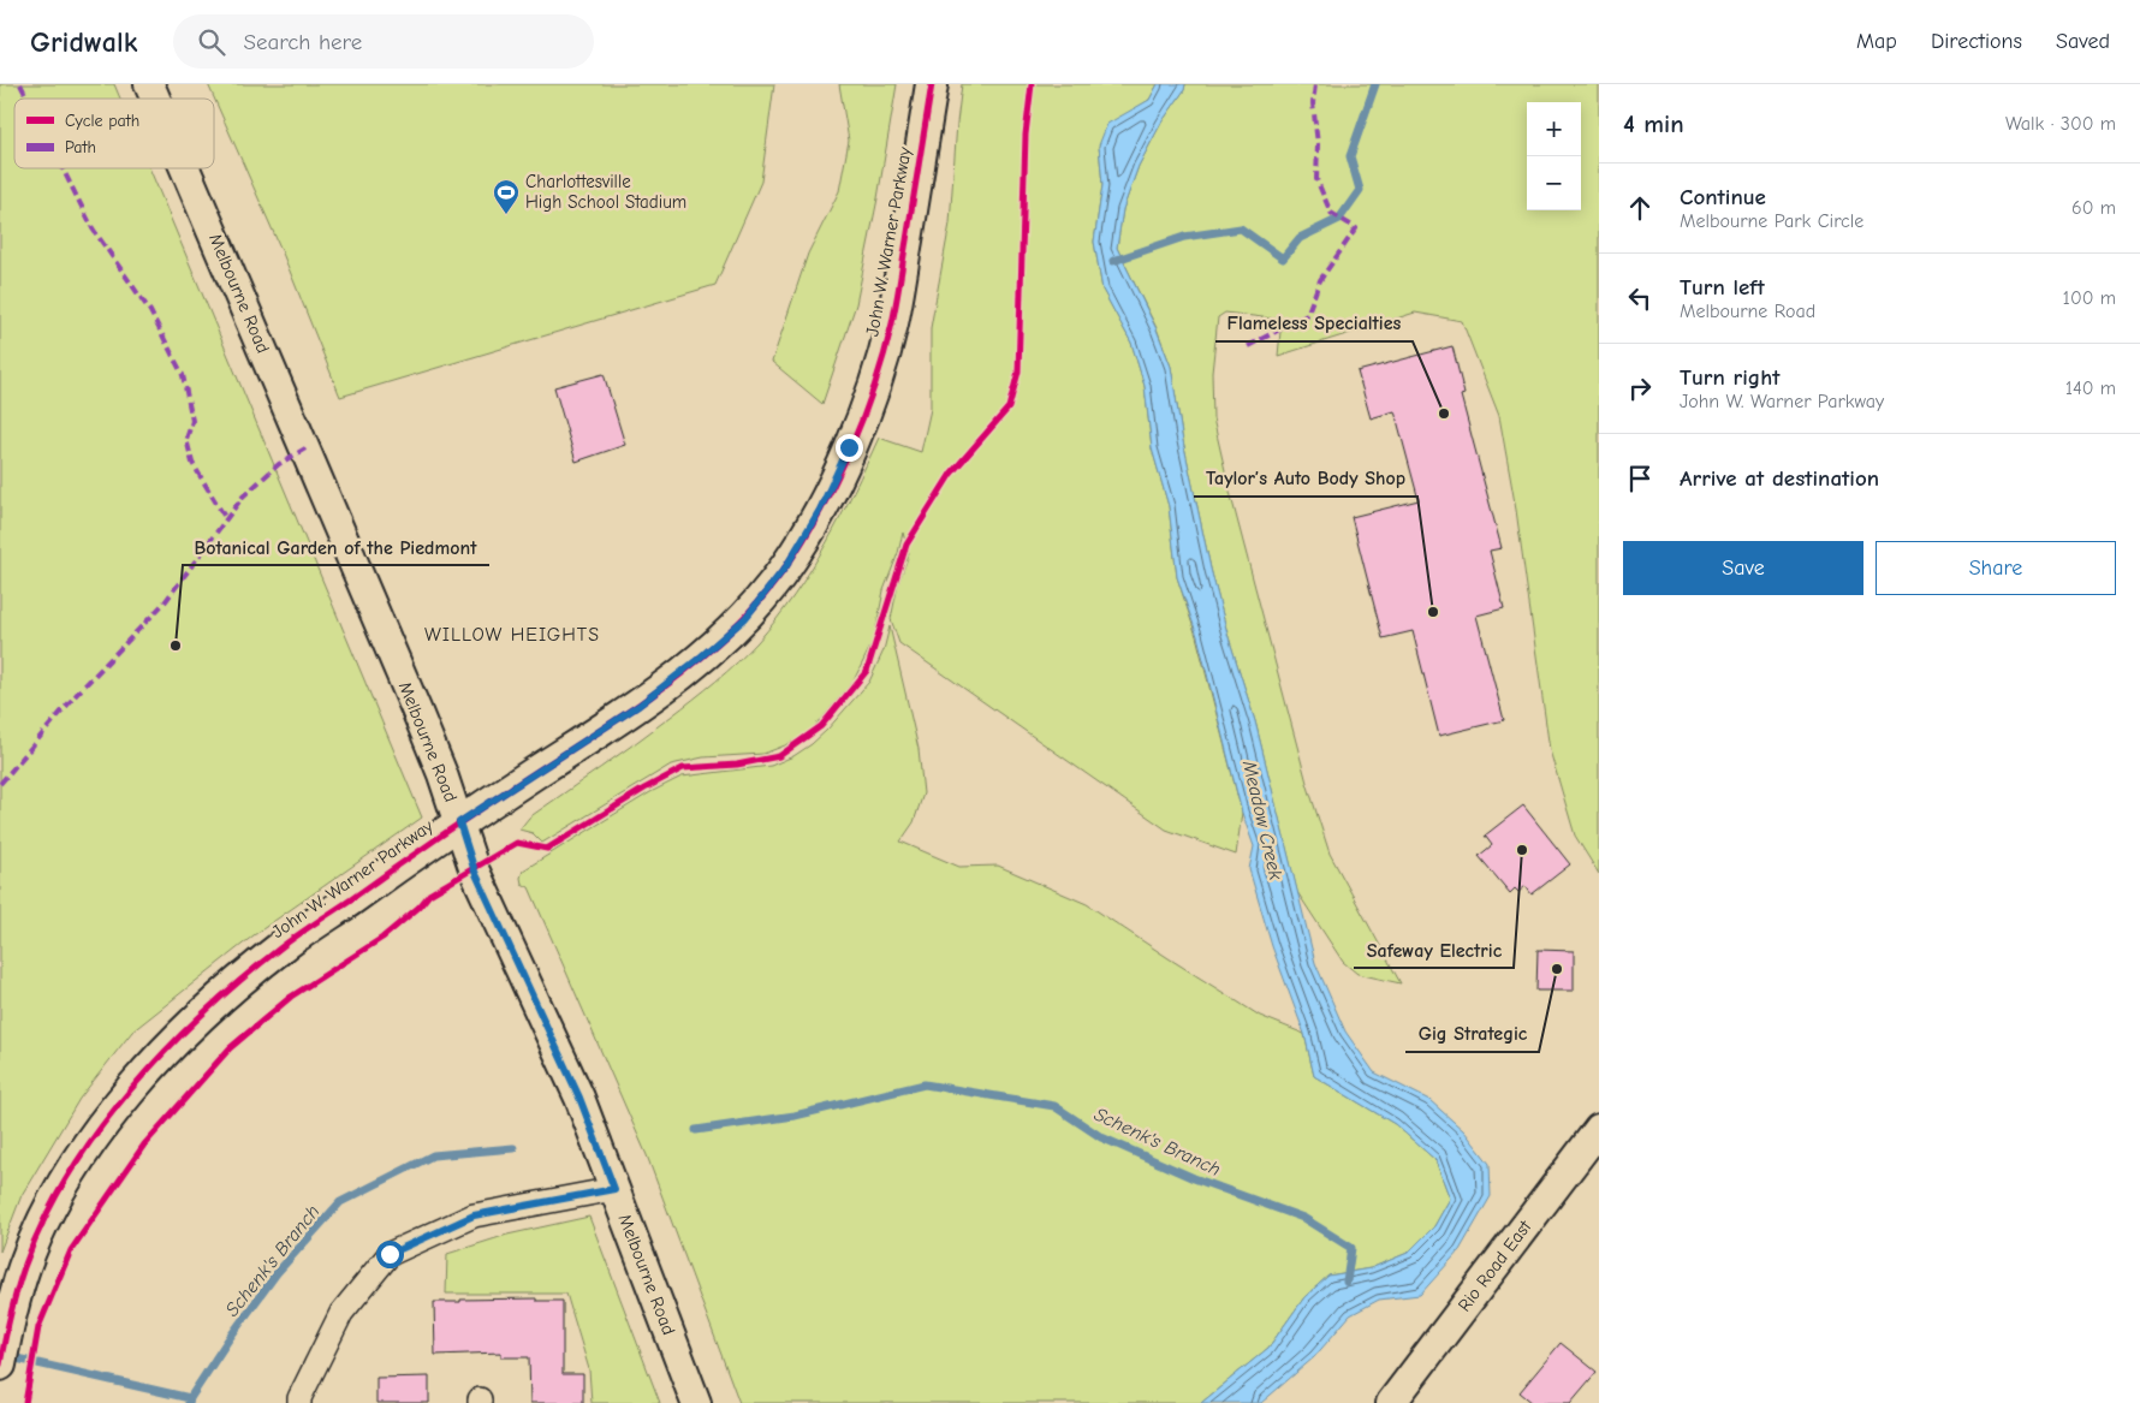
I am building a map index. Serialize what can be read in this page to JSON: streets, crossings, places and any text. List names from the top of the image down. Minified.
{"streets":{"main road":["John W. Warner Parkway"],"street":["Melbourne Road","Rio Road East"]},"crossings":[["John W. Warner Parkway","Melbourne Road"]],"districts":["WILLOW HEIGHTS"],"water":["Meadow Creek","Schenk's Branch"],"places":{"sports":["Charlottesville High School Stadium"],"other":["Flameless Specialties","Taylor’s Auto Body Shop","Botanical Garden of the Piedmont","Safeway Electric","Gig Strategic"]},"legend":["Cycle path","Path"],"page":{"header":"Gridwalk","search":"Search here","nav":["Map","Directions","Saved"],"heading":["4 min","Walk · 300 m"],"map_buttons":["+","−"],"list":[["Continue","Melbourne Park Circle","60 m"],["Turn left","Melbourne Road","100 m"],["Turn right","John W. Warner Parkway","140 m"],"Arrive at destination"],"buttons":["Save","Share"]}}
